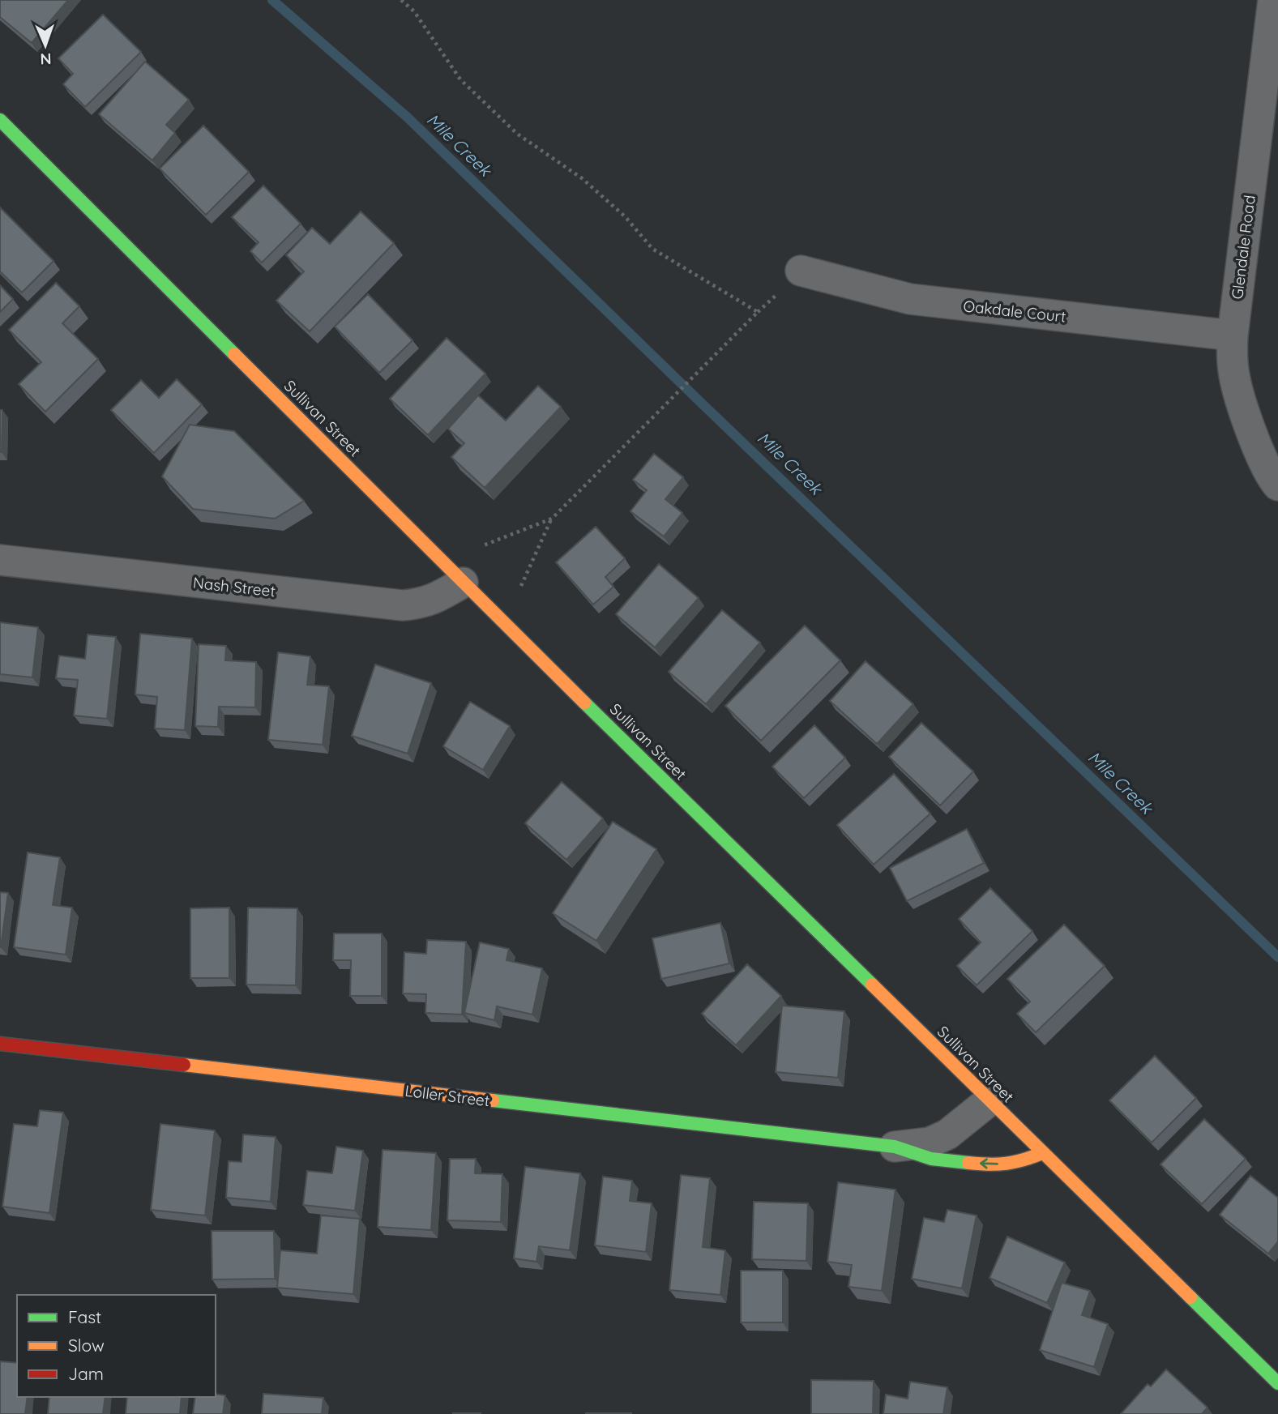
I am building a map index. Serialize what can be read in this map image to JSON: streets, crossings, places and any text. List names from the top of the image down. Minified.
{"streets":{"street":["Glendale Road","Oakdale Court","Sullivan Street","Nash Street","Loller Street"]},"crossings":[["Glendale Road","Oakdale Court"],["Sullivan Street","Nash Street"],["Sullivan Street","Loller Street"]],"water":["Mile Creek"],"legend":["Fast","Slow","Jam"],"north":"bottom"}
